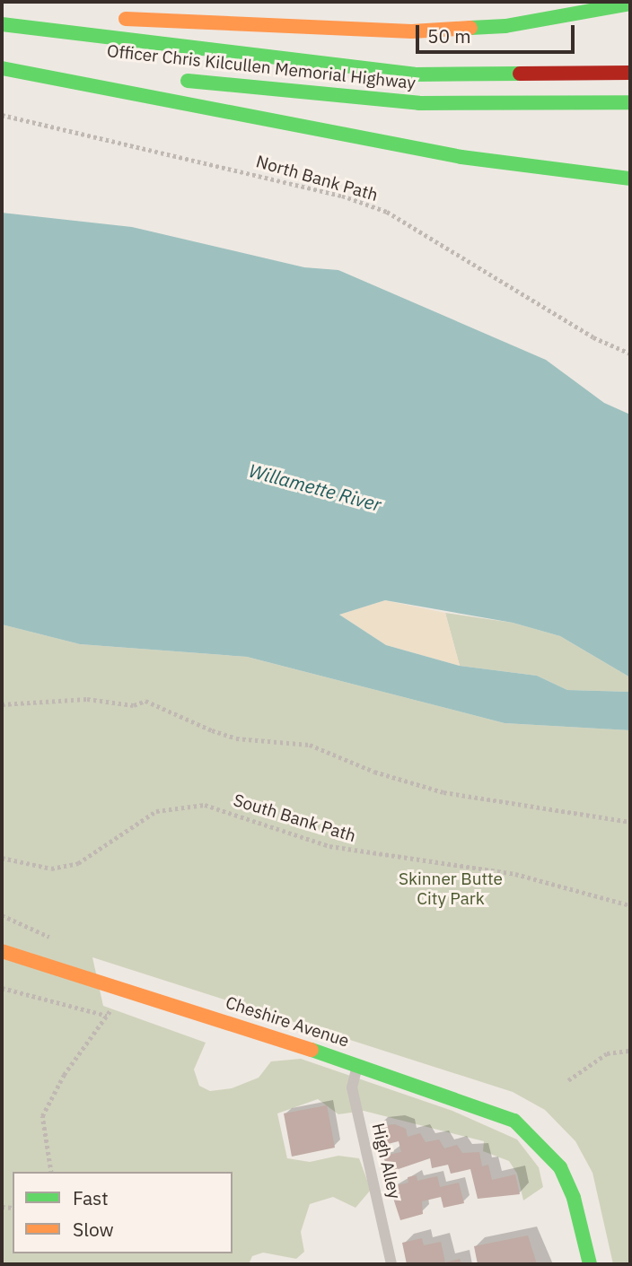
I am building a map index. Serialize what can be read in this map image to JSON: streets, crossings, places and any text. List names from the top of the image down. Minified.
{"streets":{"main road":["Officer Chris Kilcullen Memorial Highway","Cheshire Avenue"],"lane":["High Alley"],"path":["North Bank Path","South Bank Path"]},"crossings":[["Cheshire Avenue","High Alley"]],"water":["Willamette River"],"parks":["Skinner Butte City Park"],"legend":["Fast","Slow"],"scale_bar":"50 m"}
